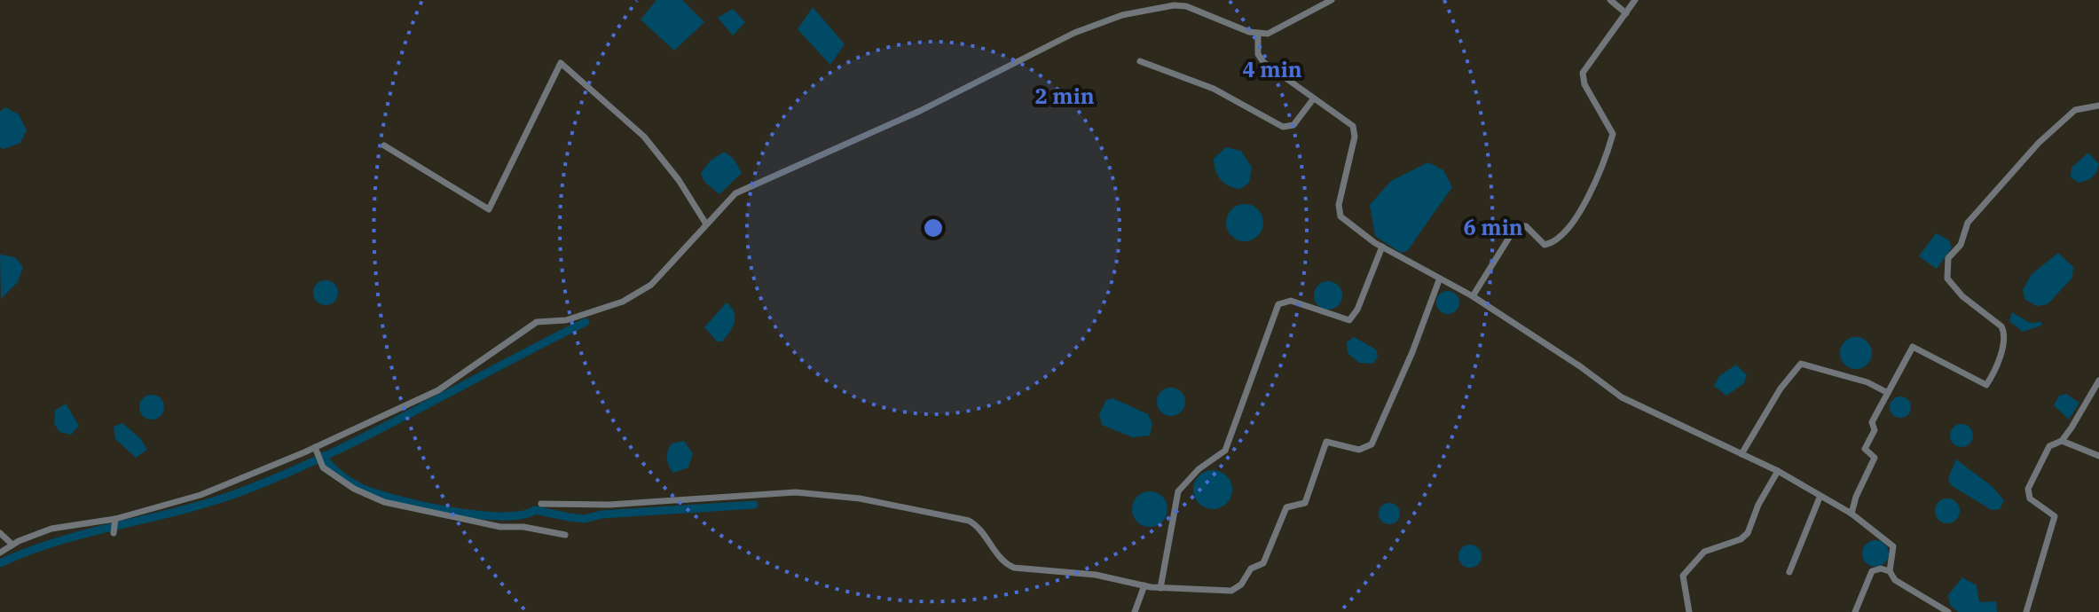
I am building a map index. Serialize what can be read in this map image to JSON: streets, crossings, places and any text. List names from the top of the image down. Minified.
{"rings":["4 min","2 min","6 min"]}
